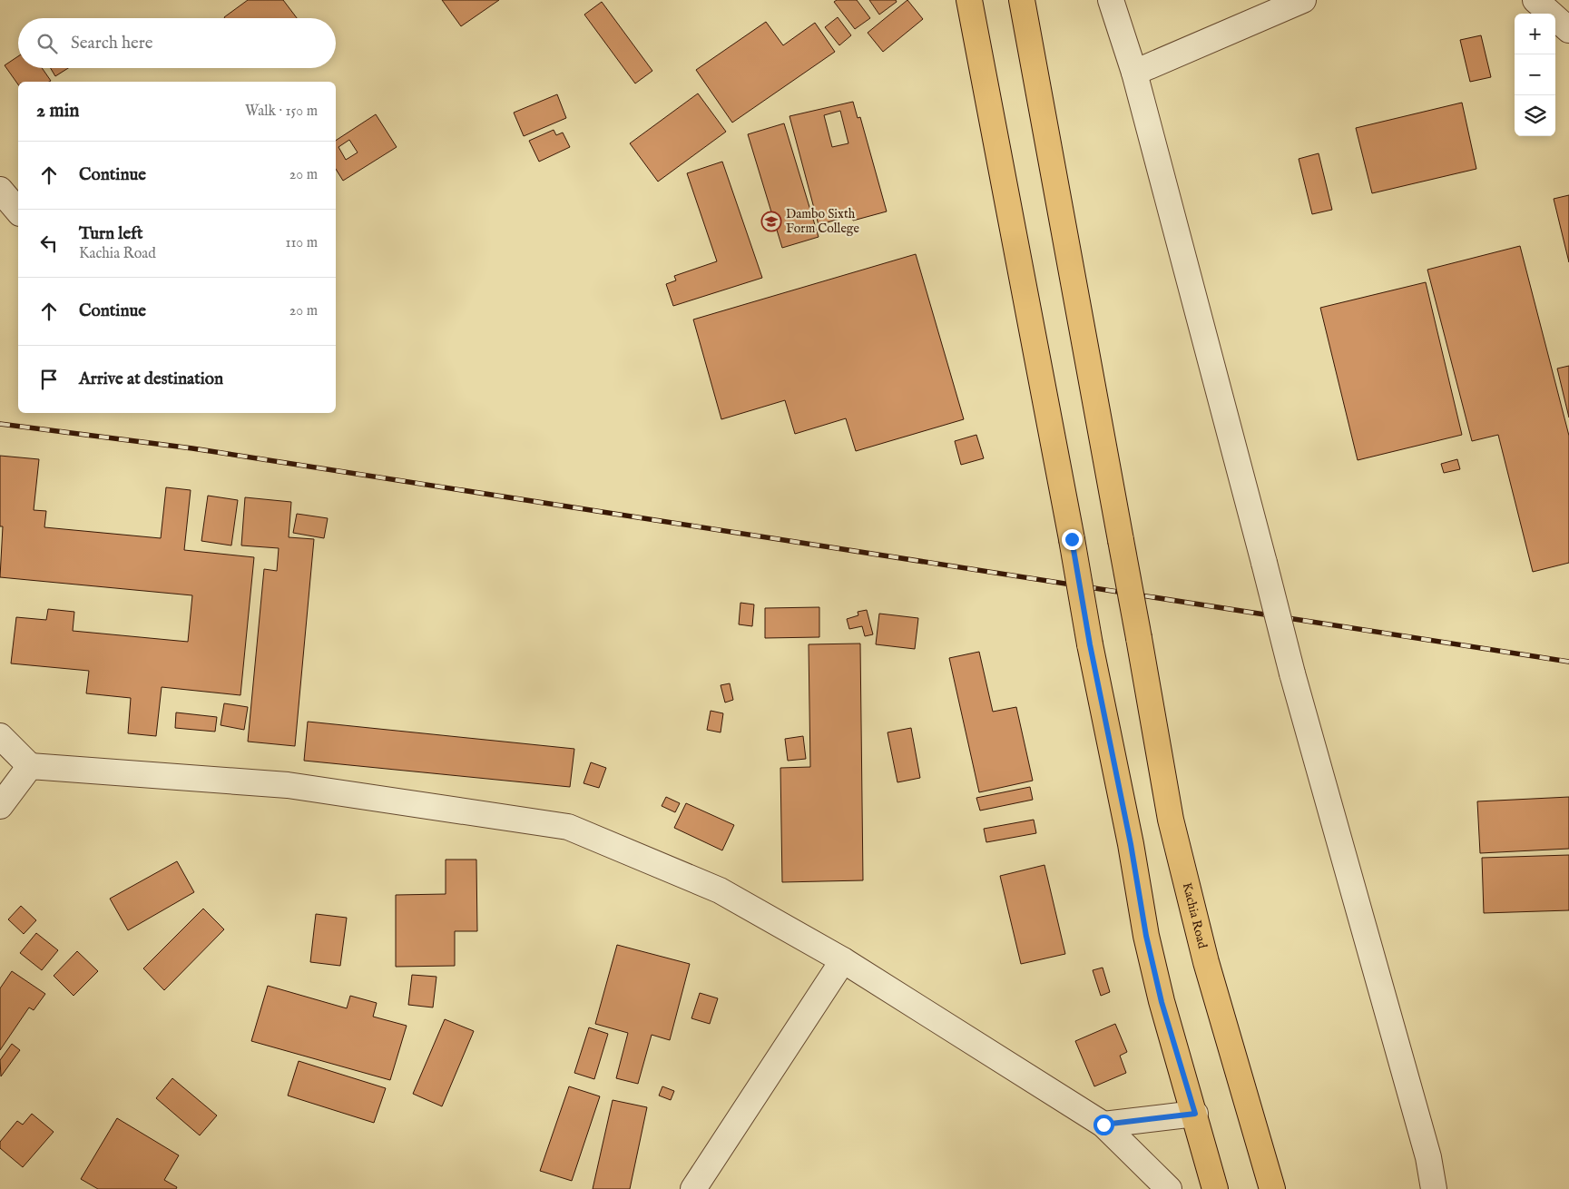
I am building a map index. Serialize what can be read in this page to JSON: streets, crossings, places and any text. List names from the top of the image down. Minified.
{"streets":{"main road":["Kachia Road"]},"places":{"school or university":["Dambo Sixth Form College"]},"page":{"map_buttons":["+","−"],"search":"Search here","heading":["2 min","Walk · 150 m"],"list":[["Continue","20 m"],["Turn left","Kachia Road","110 m"],["Continue","20 m"],"Arrive at destination"]}}
